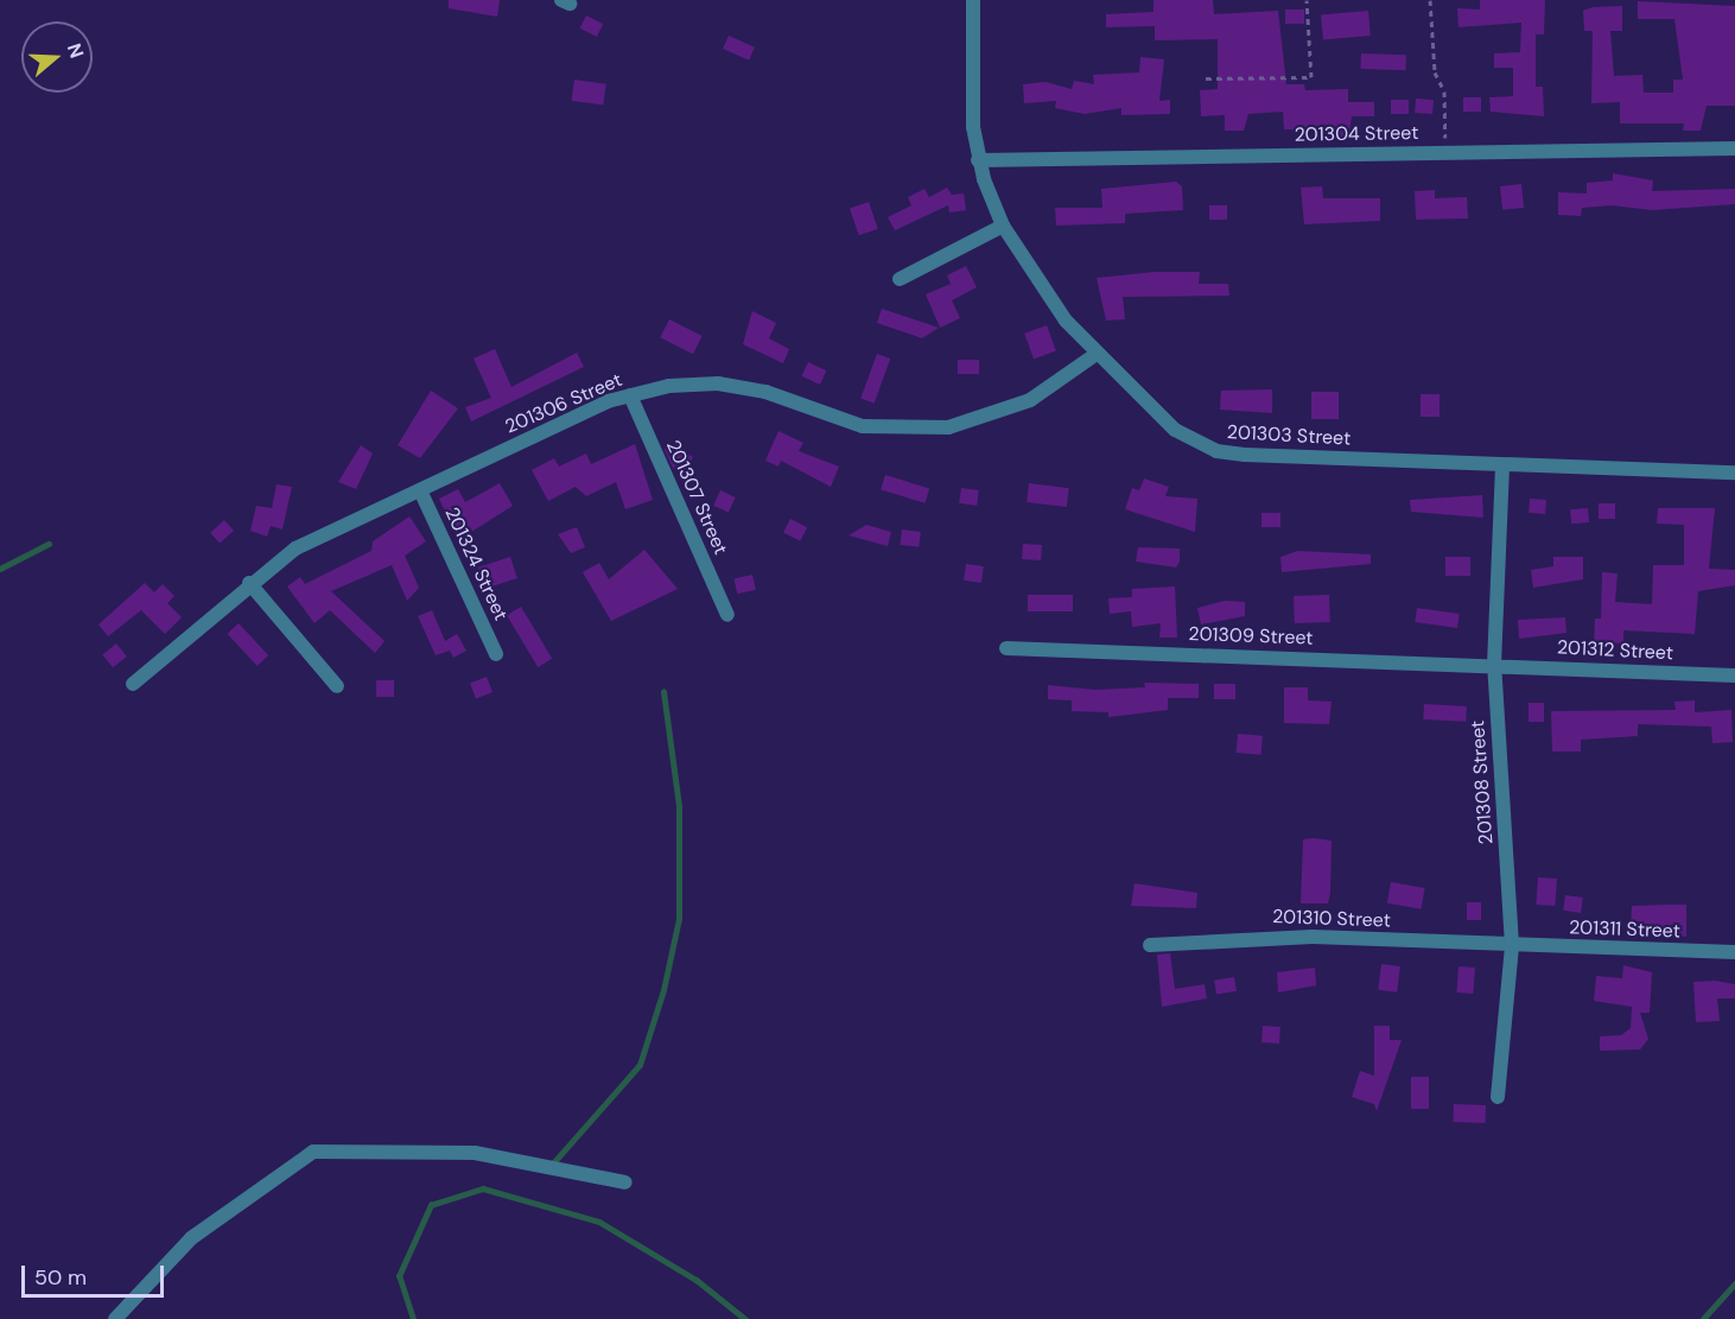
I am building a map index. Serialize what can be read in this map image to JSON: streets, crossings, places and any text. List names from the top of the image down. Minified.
{"streets":{"street":["201304 Street","201306 Street","201303 Street","201307 Street","201324 Street","201309 Street","201312 Street","201308 Street","201310 Street","201311 Street"]},"crossings":[["201304 Street","201303 Street"],["201306 Street","201303 Street"],["201306 Street","201307 Street"],["201306 Street","201324 Street"],["201303 Street","201308 Street"],["201309 Street","201312 Street"],["201309 Street","201308 Street"],["201312 Street","201308 Street"],["201308 Street","201310 Street"],["201308 Street","201311 Street"],["201310 Street","201311 Street"]],"scale_bar":"50 m","north":"right"}
